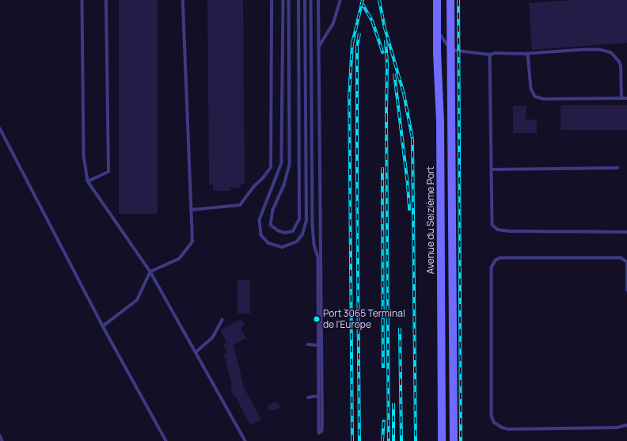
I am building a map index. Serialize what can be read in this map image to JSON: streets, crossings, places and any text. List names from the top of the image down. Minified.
{"streets":{"main road":["Avenue du Seizième Port"]},"places":["Port 3065 Terminal de l'Europe"]}
